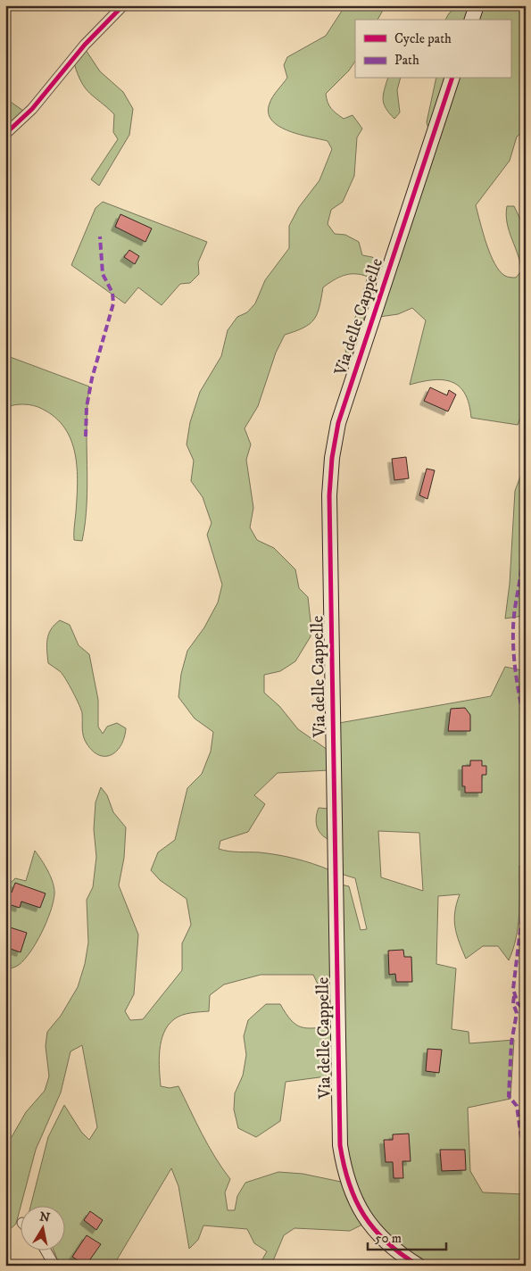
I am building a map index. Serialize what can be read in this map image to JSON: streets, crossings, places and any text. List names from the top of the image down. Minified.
{"streets":{"main road":["Via delle Cappelle"]},"legend":["Cycle path","Path"],"scale_bar":"50 m","north":"top"}
